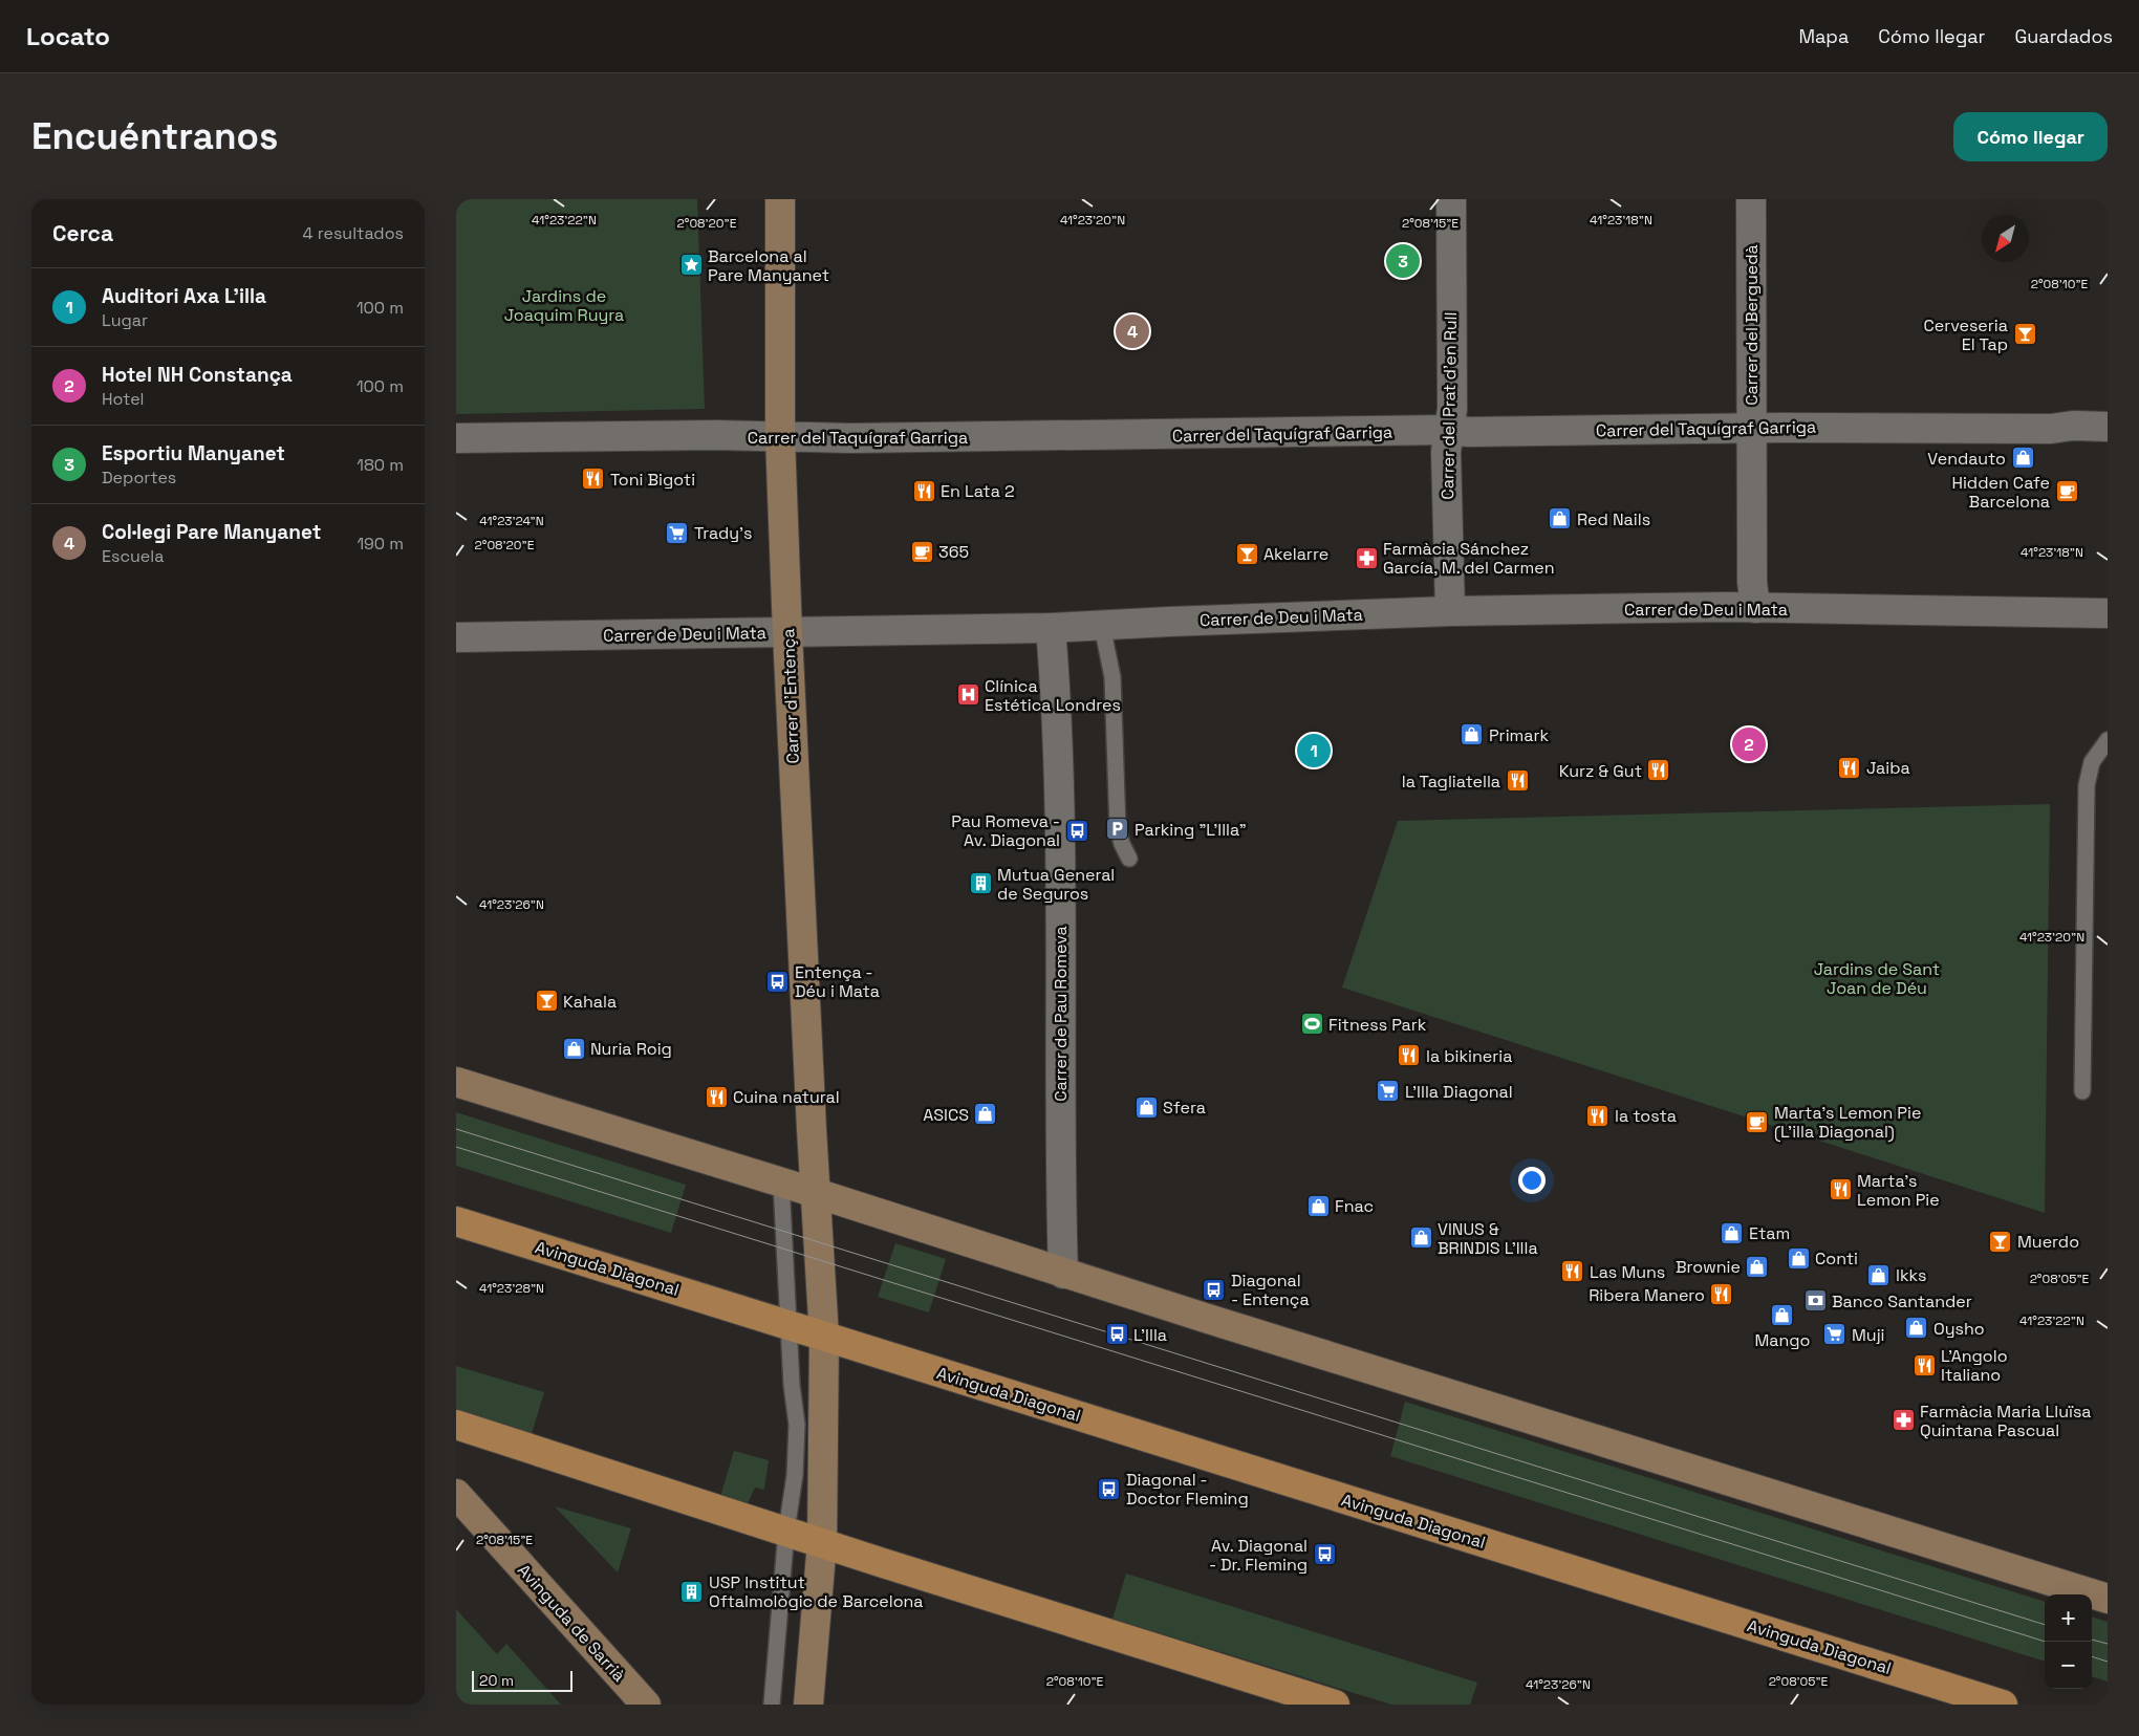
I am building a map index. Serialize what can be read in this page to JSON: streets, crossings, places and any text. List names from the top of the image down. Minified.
{"streets":{"main road":["Carrer d'Entença","Avinguda Diagonal","Avinguda de Sarrià"],"street":["Carrer del Berguedà","Carrer del Prat d'en Rull","Carrer del Taquígraf Garriga","Carrer de Deu i Mata","Carrer de Pau Romeva"]},"crossings":[["Carrer del Berguedà","Carrer del Taquígraf Garriga"],["Carrer del Berguedà","Carrer de Deu i Mata"],["Carrer del Prat d'en Rull","Carrer del Taquígraf Garriga"],["Carrer del Prat d'en Rull","Carrer de Deu i Mata"],["Carrer del Taquígraf Garriga","Carrer d'Entença"],["Carrer de Deu i Mata","Carrer d'Entença"],["Carrer de Deu i Mata","Carrer de Pau Romeva"]],"parks":["Jardins de Joaquim Ruyra","Jardins de Sant Joan de Déu"],"places":{"place":["Barcelona al Pare Manyanet"],"bar":["Cerveseria El Tap","Akelarre","Kahala","Muerdo"],"shop":["Vendauto","Red Nails","Primark","Nuria Roig","Sfera","ASICS","Fnac","Etam","VINUS & BRINDIS L'Illa","Conti","Brownie","Ikks","Mango","Oysho"],"restaurant":["Toni Bigoti","En Lata 2","Jaiba","Kurz & Gut","la Tagliatella","la bikineria","Cuina natural","la tosta","Marta's Lemon Pie","Las Muns","Ribera Manero","L'Angolo Italiano"],"cafe":["Hidden Cafe Barcelona","365","Marta's Lemon Pie (L'illa Diagonal)"],"supermarket":["Trady's","L'Illa Diagonal","Muji"],"pharmacy":["Farmàcia Sánchez García, M. del Carmen","Farmàcia Maria Lluïsa Quintana Pascual"],"hospital":["Clínica Estética Londres"],"parking":["Parking \"L'Illa\""],"bus stop":["Pau Romeva - Av. Diagonal","Entença - Déu i Mata","Diagonal - Entença","L'Illa","Diagonal - Doctor Fleming","Av. Diagonal - Dr. Fleming"],"building":["Mutua General de Seguros","USP Institut Oftalmològic de Barcelona"],"sports":["Fitness Park"],"bank":["Banco Santander"]},"scale_bar":"20 m","north":"bottom left","page":{"header":"Locato","nav":["Mapa","Cómo llegar","Guardados"],"buttons":"Cómo llegar","title":"Encuéntranos","heading":["Cerca","4 resultados"],"pins":["3","4","2","1"],"list":[{"mark":"1","name":"Auditori Axa L’illa","note":"Lugar","value":"100 m"},{"mark":"2","name":"Hotel NH Constança","note":"Hotel","value":"100 m"},{"mark":"3","name":"Esportiu Manyanet","note":"Deportes","value":"180 m"},{"mark":"4","name":"Col·legi Pare Manyanet","note":"Escuela","value":"190 m"}],"map_buttons":["+","−"],"scale":"20 m"},"coordinates":["41°23'22\"N","41°23'20\"N","41°23'18\"N","2°08'20\"E","2°08'15\"E","2°08'10\"E","41°23'24\"N","41°23'26\"N","2°08'05\"E","41°23'28\"N"]}
